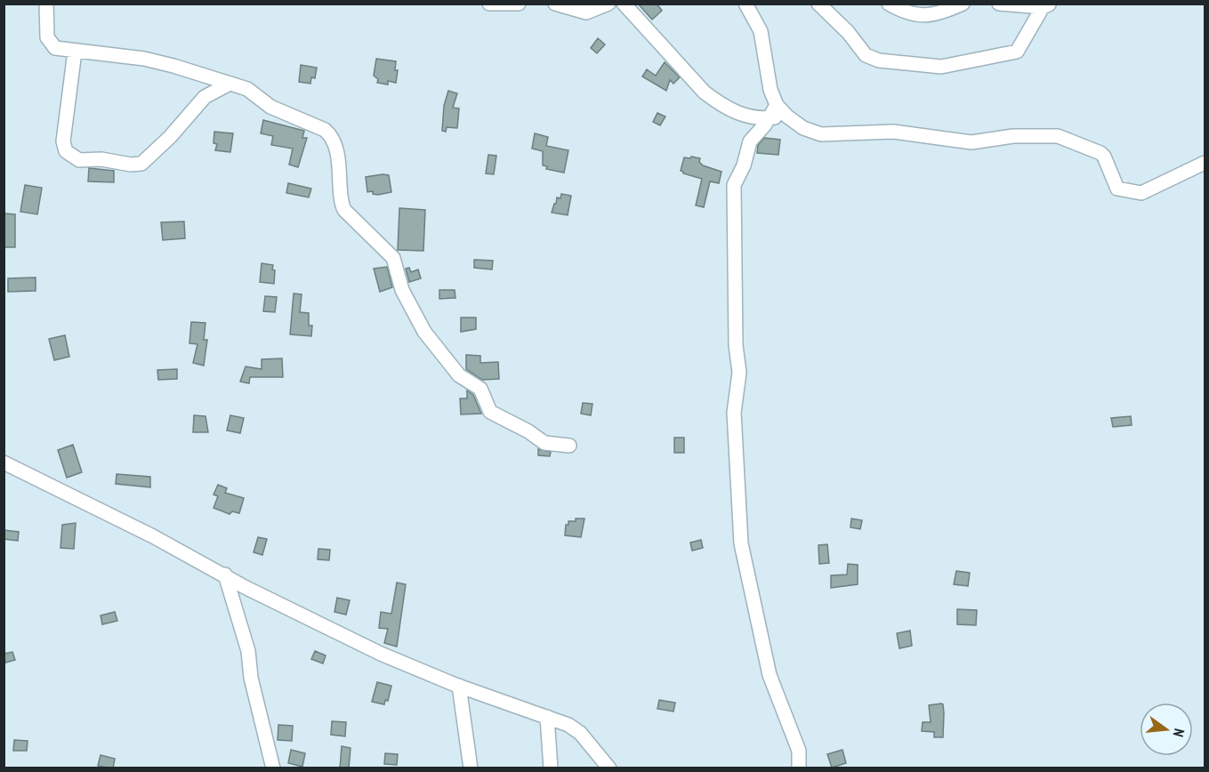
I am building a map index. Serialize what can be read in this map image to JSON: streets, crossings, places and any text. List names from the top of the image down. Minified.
{"north":"right"}
